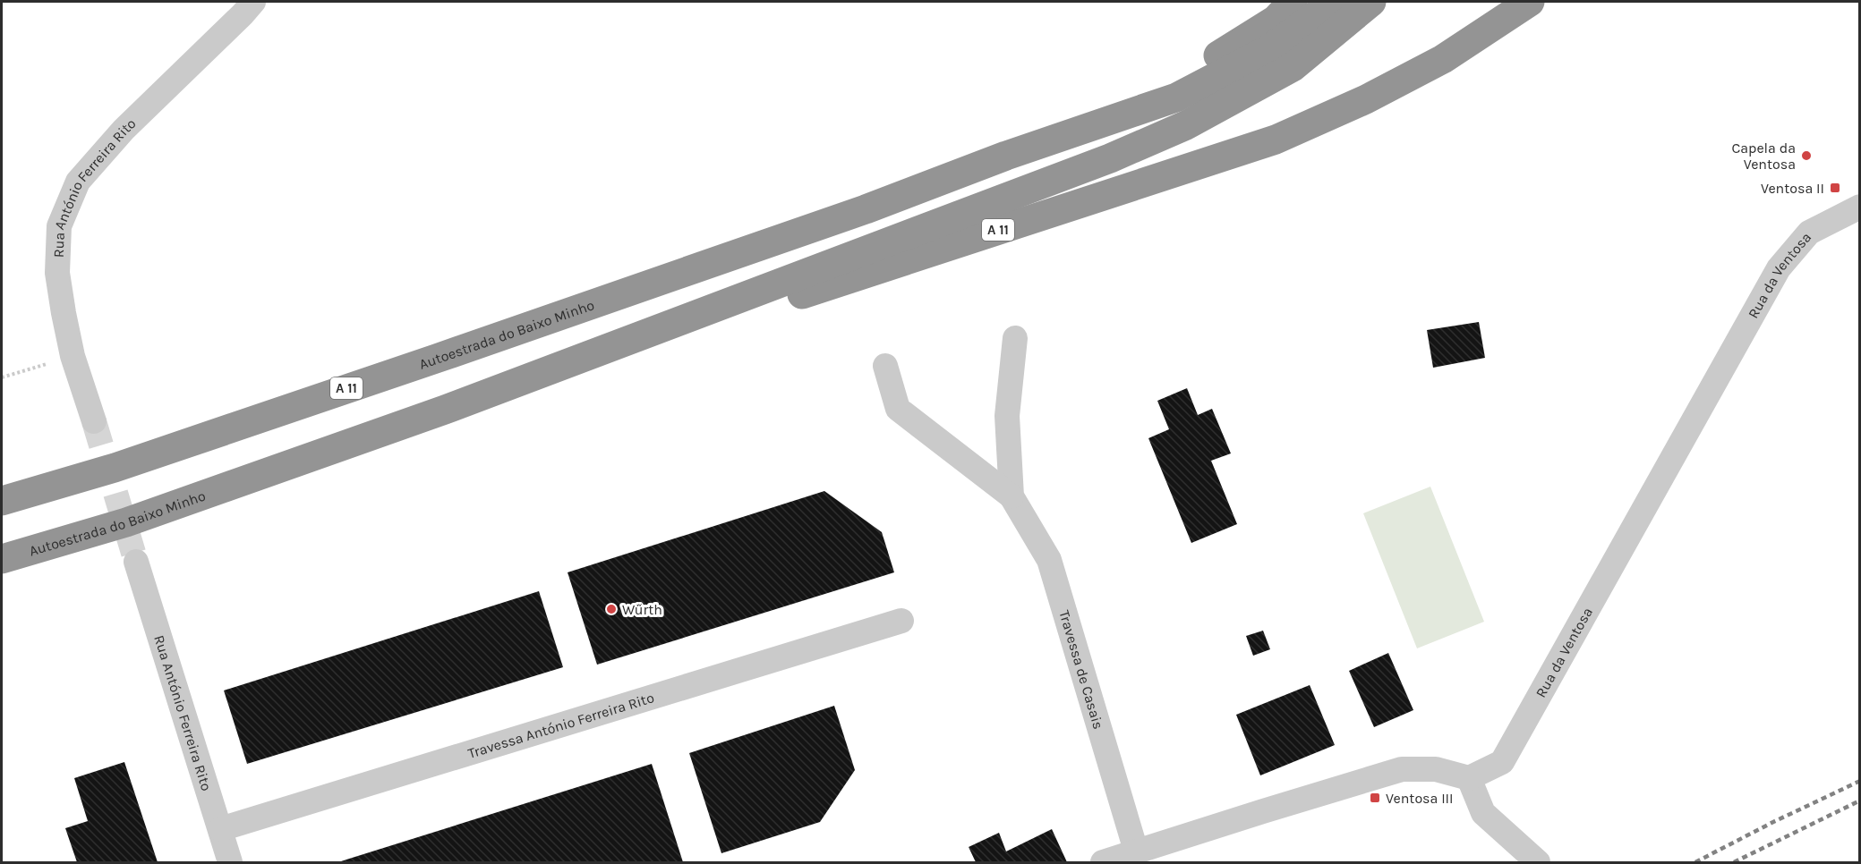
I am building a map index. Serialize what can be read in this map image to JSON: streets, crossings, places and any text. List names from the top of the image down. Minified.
{"streets":{"highway":["A 11","Autoestrada do Baixo Minho"],"street":["Rua António Ferreira Rito","Rua da Ventosa","Travessa de Casais","Travessa António Ferreira Rito"]},"crossings":[["Rua António Ferreira Rito","Travessa António Ferreira Rito"],["A 11","Autoestrada do Baixo Minho"]],"places":{"other":["Capela da Ventosa","Würth"],"transit":["Ventosa II","Ventosa III"]}}
